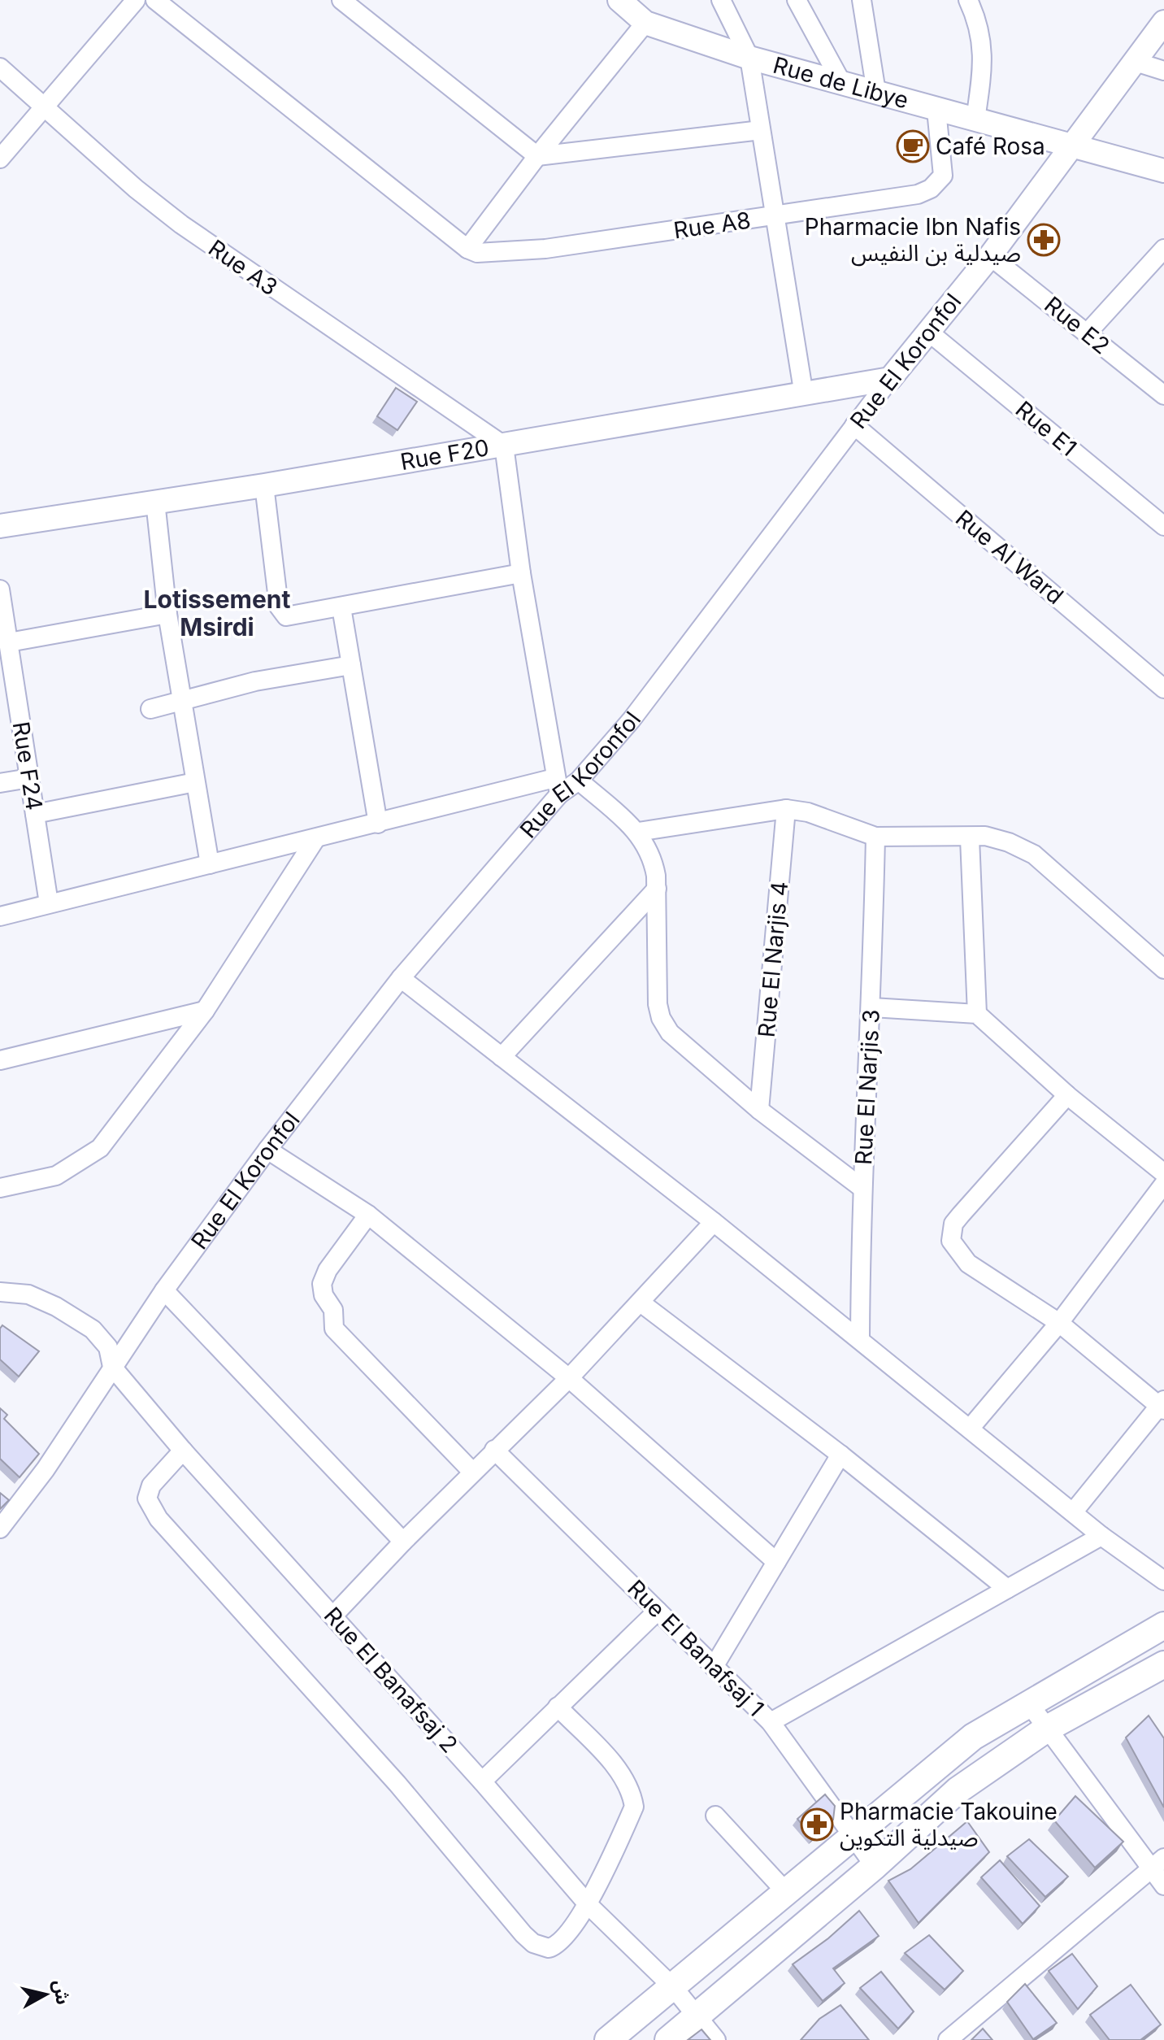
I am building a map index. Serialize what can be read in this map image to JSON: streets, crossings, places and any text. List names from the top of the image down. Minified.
{"streets":{"street":["Rue de Libye","Rue A8","Rue A3","Rue E2","Rue El Koronfol","Rue E1","Rue F20","Rue Al Ward","Rue F24","Rue El Narjis 4","Rue El Narjis 3","Rue El Banafsaj 1","Rue El Banafsaj 2"]},"crossings":[["Rue de Libye","Rue A8"],["Rue de Libye","Rue El Koronfol"],["Rue A3","Rue F20"],["Rue E2","Rue El Koronfol"],["Rue El Koronfol","Rue E1"],["Rue El Koronfol","Rue F20"],["Rue El Koronfol","Rue Al Ward"],["Rue El Koronfol","Rue El Banafsaj 2"]],"districts":["Lotissement Msirdi"],"places":{"cafe":["Café Rosa"],"pharmacy":["Pharmacie Ibn Nafis صيدلية بن النفيس","Pharmacie Takouine صيدلية التكوين"]},"north":"right"}
